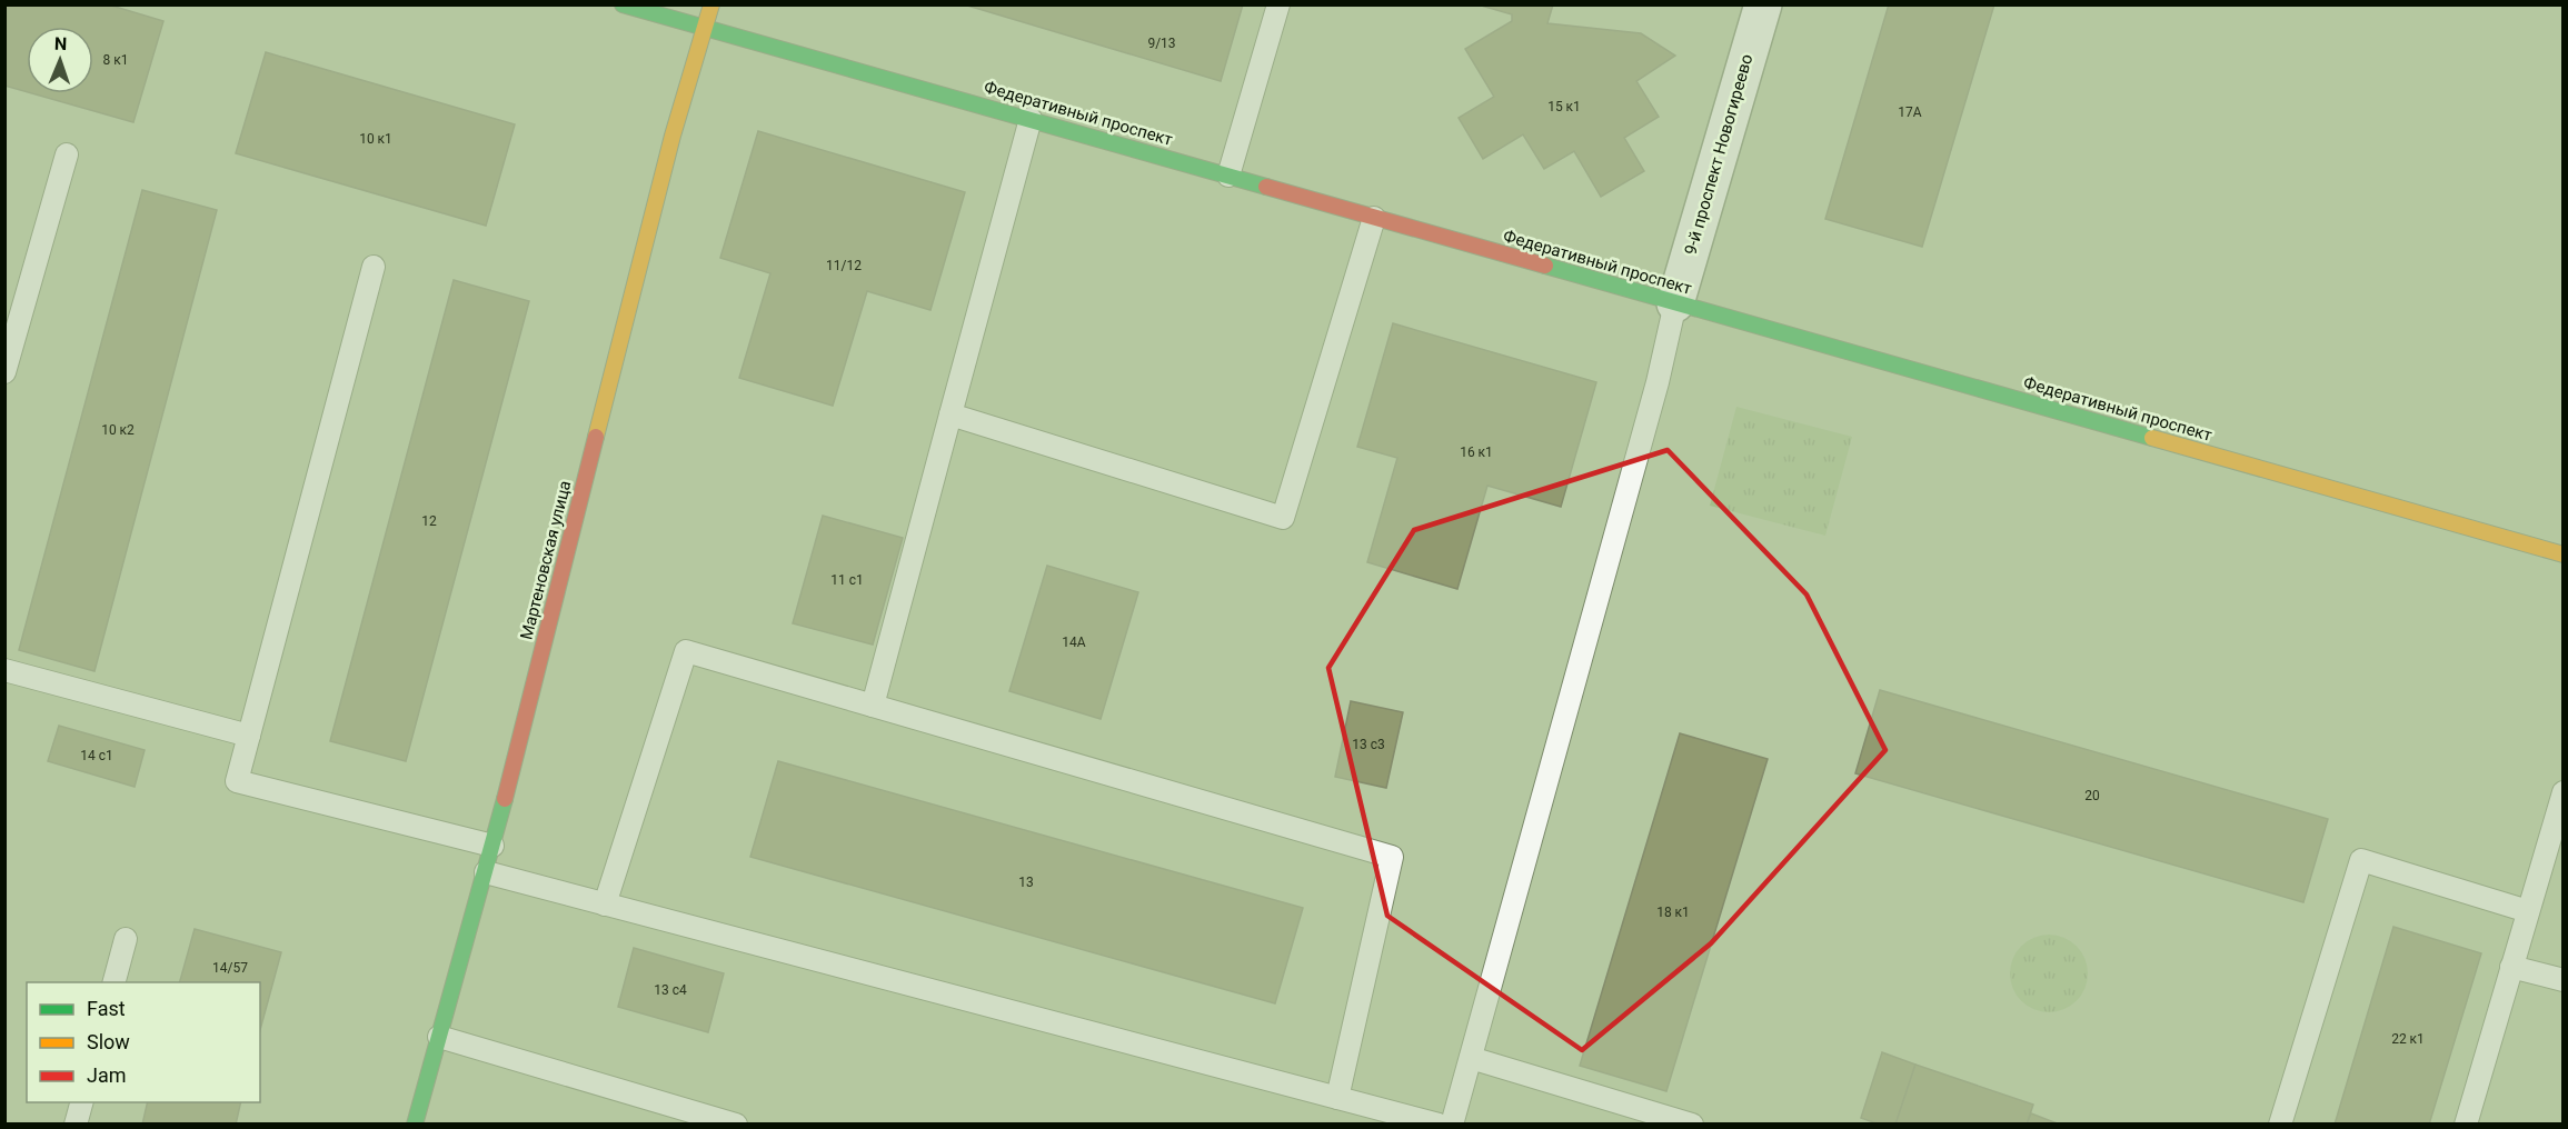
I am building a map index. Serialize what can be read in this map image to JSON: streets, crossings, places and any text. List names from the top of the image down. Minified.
{"streets":{"street":["Федеративный проспект","9-й проспект Новогиреево","Мартеновская улица"]},"crossings":[["Федеративный проспект","9-й проспект Новогиреево"],["Федеративный проспект","Мартеновская улица"]],"house_numbers":["9/13","8 к1","15 к1","17А","10 к1","11/12","10 к2","16 к1","12","11 с1","14А","13 c3","14 c1","20","13","18 к1","14/57","13 c4","22 к1"],"legend":["Fast","Slow","Jam"],"north":"top"}
